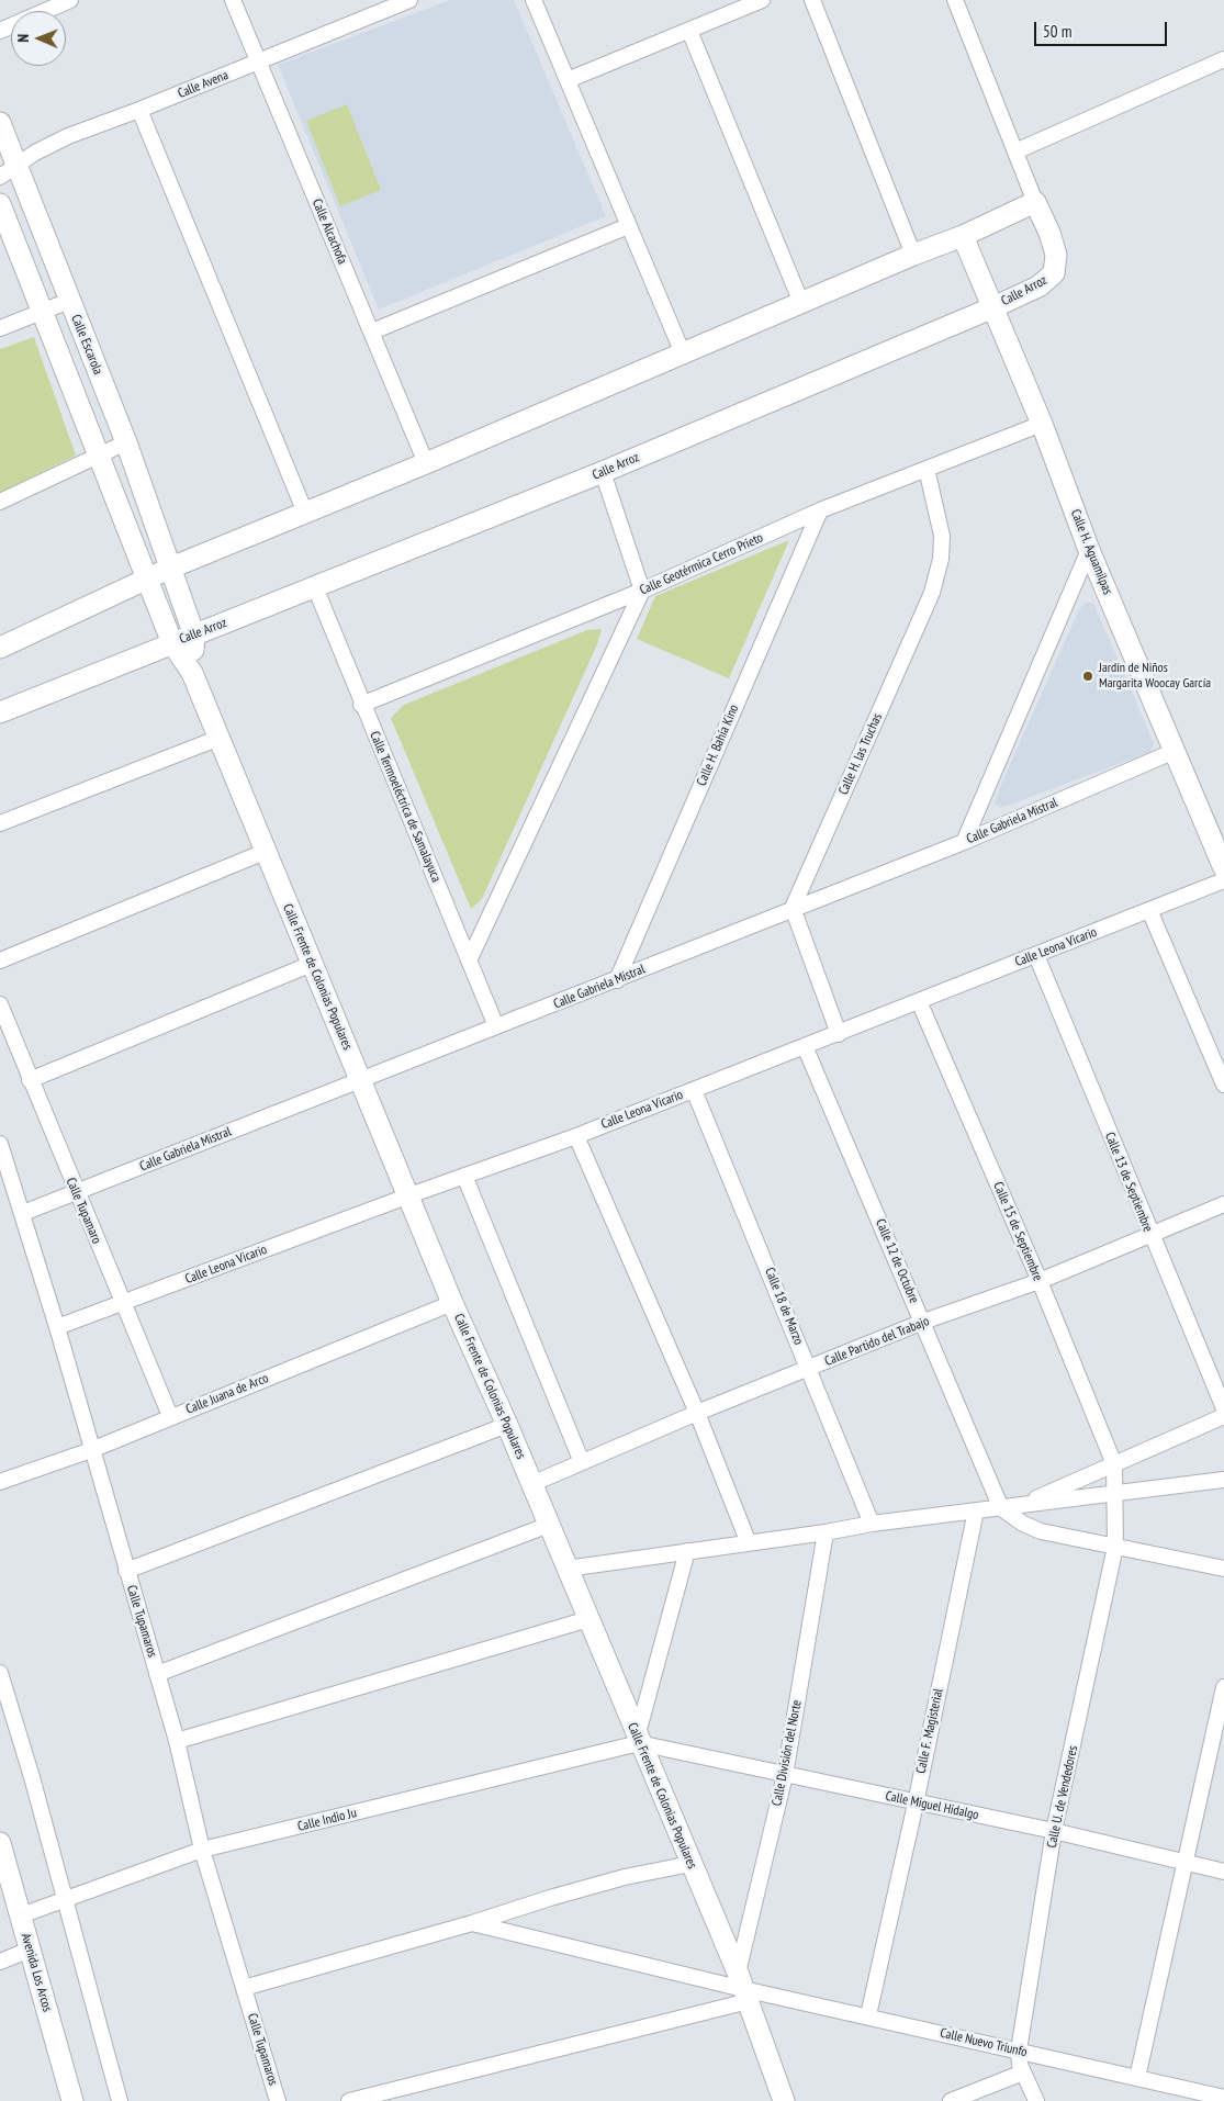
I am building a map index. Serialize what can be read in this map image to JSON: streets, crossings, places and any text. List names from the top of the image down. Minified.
{"streets":{"main road":["Calle Arroz","Calle Escarola","Calle H. Aguamilpas","Calle Frente de Colonias Populares","Avenida Los Arcos"],"street":["Calle Avena","Calle Alcachofa","Calle Geotérmica Cerro Prieto","Calle H. Bahía Kino","Calle H. las Truchas","Calle Termoeléctrica de Samalayuca","Calle Gabriela Mistral","Calle Leona Vicario","Calle 13 de Septiembre","Calle Tupamaro","Calle 15 de Septiembre","Calle 12 de Octubre","Calle 18 de Marzo","Calle Partido del Trabajo","Calle Juana de Arco","Calle Tupamaros","Calle F. Magisterial","Calle División del Norte","Calle U. de Vendedores","Calle Miguel Hidalgo","Calle Indio Ju","Calle Nuevo Triunfo"]},"crossings":[["Calle Avena","Calle Alcachofa"],["Calle Avena","Calle Escarola"],["Calle Arroz","Calle H. Aguamilpas"],["Calle Arroz","Calle Termoeléctrica de Samalayuca"],["Calle Arroz","Calle Frente de Colonias Populares"],["Calle Escarola","Calle Frente de Colonias Populares"],["Calle H. Aguamilpas","Calle Geotérmica Cerro Prieto"],["Calle H. Aguamilpas","Calle Gabriela Mistral"],["Calle Geotérmica Cerro Prieto","Calle H. Bahía Kino"],["Calle Geotérmica Cerro Prieto","Calle H. las Truchas"],["Calle Geotérmica Cerro Prieto","Calle Termoeléctrica de Samalayuca"],["Calle H. Bahía Kino","Calle Gabriela Mistral"],["Calle H. las Truchas","Calle Gabriela Mistral"],["Calle Termoeléctrica de Samalayuca","Calle Gabriela Mistral"],["Calle Gabriela Mistral","Calle Frente de Colonias Populares"],["Calle Gabriela Mistral","Calle Tupamaro"],["Calle Gabriela Mistral","Calle Tupamaros"],["Calle Leona Vicario","Calle Frente de Colonias Populares"],["Calle Leona Vicario","Calle 13 de Septiembre"],["Calle Leona Vicario","Calle Tupamaro"],["Calle Leona Vicario","Calle 15 de Septiembre"],["Calle Leona Vicario","Calle 12 de Octubre"],["Calle Leona Vicario","Calle 18 de Marzo"],["Calle Leona Vicario","Calle Tupamaros"],["Calle Frente de Colonias Populares","Calle Partido del Trabajo"],["Calle Frente de Colonias Populares","Calle Juana de Arco"],["Calle Frente de Colonias Populares","Calle División del Norte"],["Calle Frente de Colonias Populares","Calle Miguel Hidalgo"],["Calle Frente de Colonias Populares","Calle Indio Ju"],["Calle Frente de Colonias Populares","Calle Nuevo Triunfo"],["Calle 13 de Septiembre","Calle Partido del Trabajo"],["Calle Tupamaro","Calle Juana de Arco"],["Calle 15 de Septiembre","Calle Partido del Trabajo"],["Calle 15 de Septiembre","Calle U. de Vendedores"],["Calle 12 de Octubre","Calle Partido del Trabajo"],["Calle 18 de Marzo","Calle Partido del Trabajo"],["Calle Juana de Arco","Calle Tupamaros"],["Calle Tupamaros","Calle Indio Ju"],["Calle F. Magisterial","Calle Miguel Hidalgo"],["Calle F. Magisterial","Calle Nuevo Triunfo"],["Calle División del Norte","Calle Miguel Hidalgo"],["Calle División del Norte","Calle Nuevo Triunfo"],["Calle U. de Vendedores","Calle Miguel Hidalgo"],["Calle U. de Vendedores","Calle Nuevo Triunfo"],["Calle Miguel Hidalgo","Calle Indio Ju"],["Calle Indio Ju","Avenida Los Arcos"]],"places":["Jardín de Niños Margarita Woocay García"],"scale_bar":"50 m","north":"left"}
